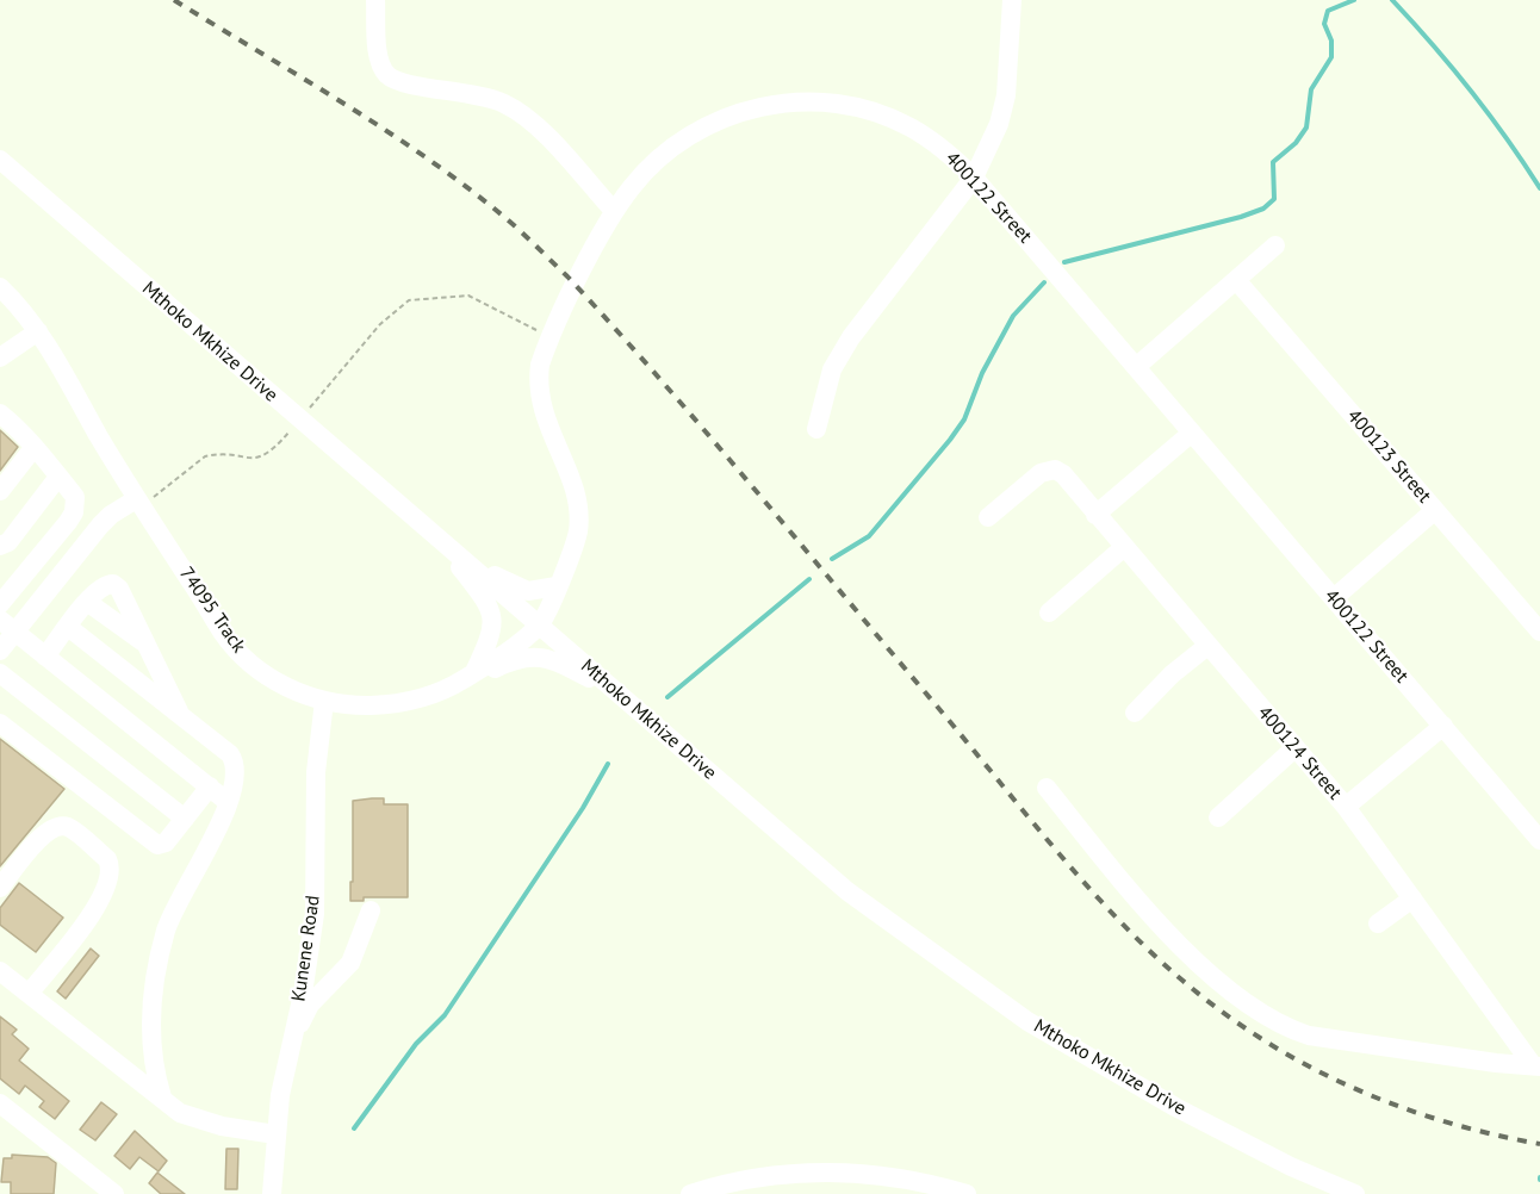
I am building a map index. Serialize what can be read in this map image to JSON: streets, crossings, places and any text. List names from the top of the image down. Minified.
{"streets":{"street":["400122 Street","Mthoko Mkhize Drive","400123 Street","74095 Track","400124 Street","Kunene Road"]},"crossings":[["400122 Street","Mthoko Mkhize Drive"],["400122 Street","74095 Track"],["Mthoko Mkhize Drive","74095 Track"],["74095 Track","Kunene Road"]]}
